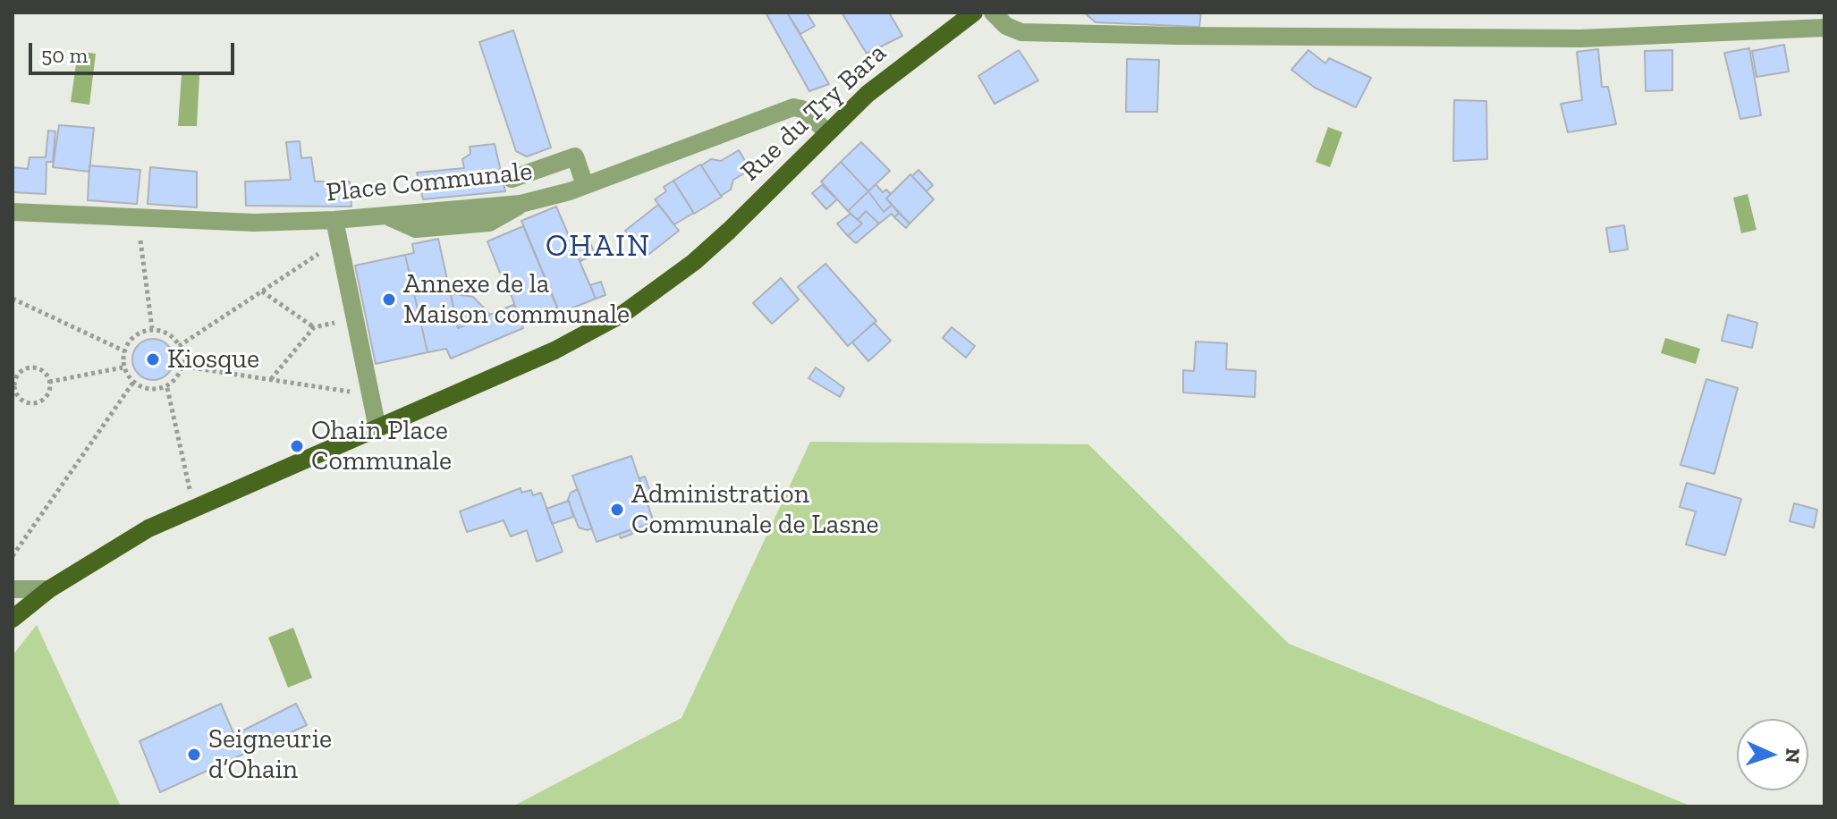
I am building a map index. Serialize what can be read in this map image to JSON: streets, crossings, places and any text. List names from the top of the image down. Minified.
{"streets":{"main road":["Rue du Try Bara"],"street":["Place Communale"]},"crossings":[["Rue du Try Bara","Place Communale"]],"districts":["OHAIN"],"places":["Annexe de la Maison communale","Kiosque","Ohain Place Communale","Administration Communale de Lasne","Seigneurie d’Ohain"],"scale_bar":"50 m","north":"right"}
